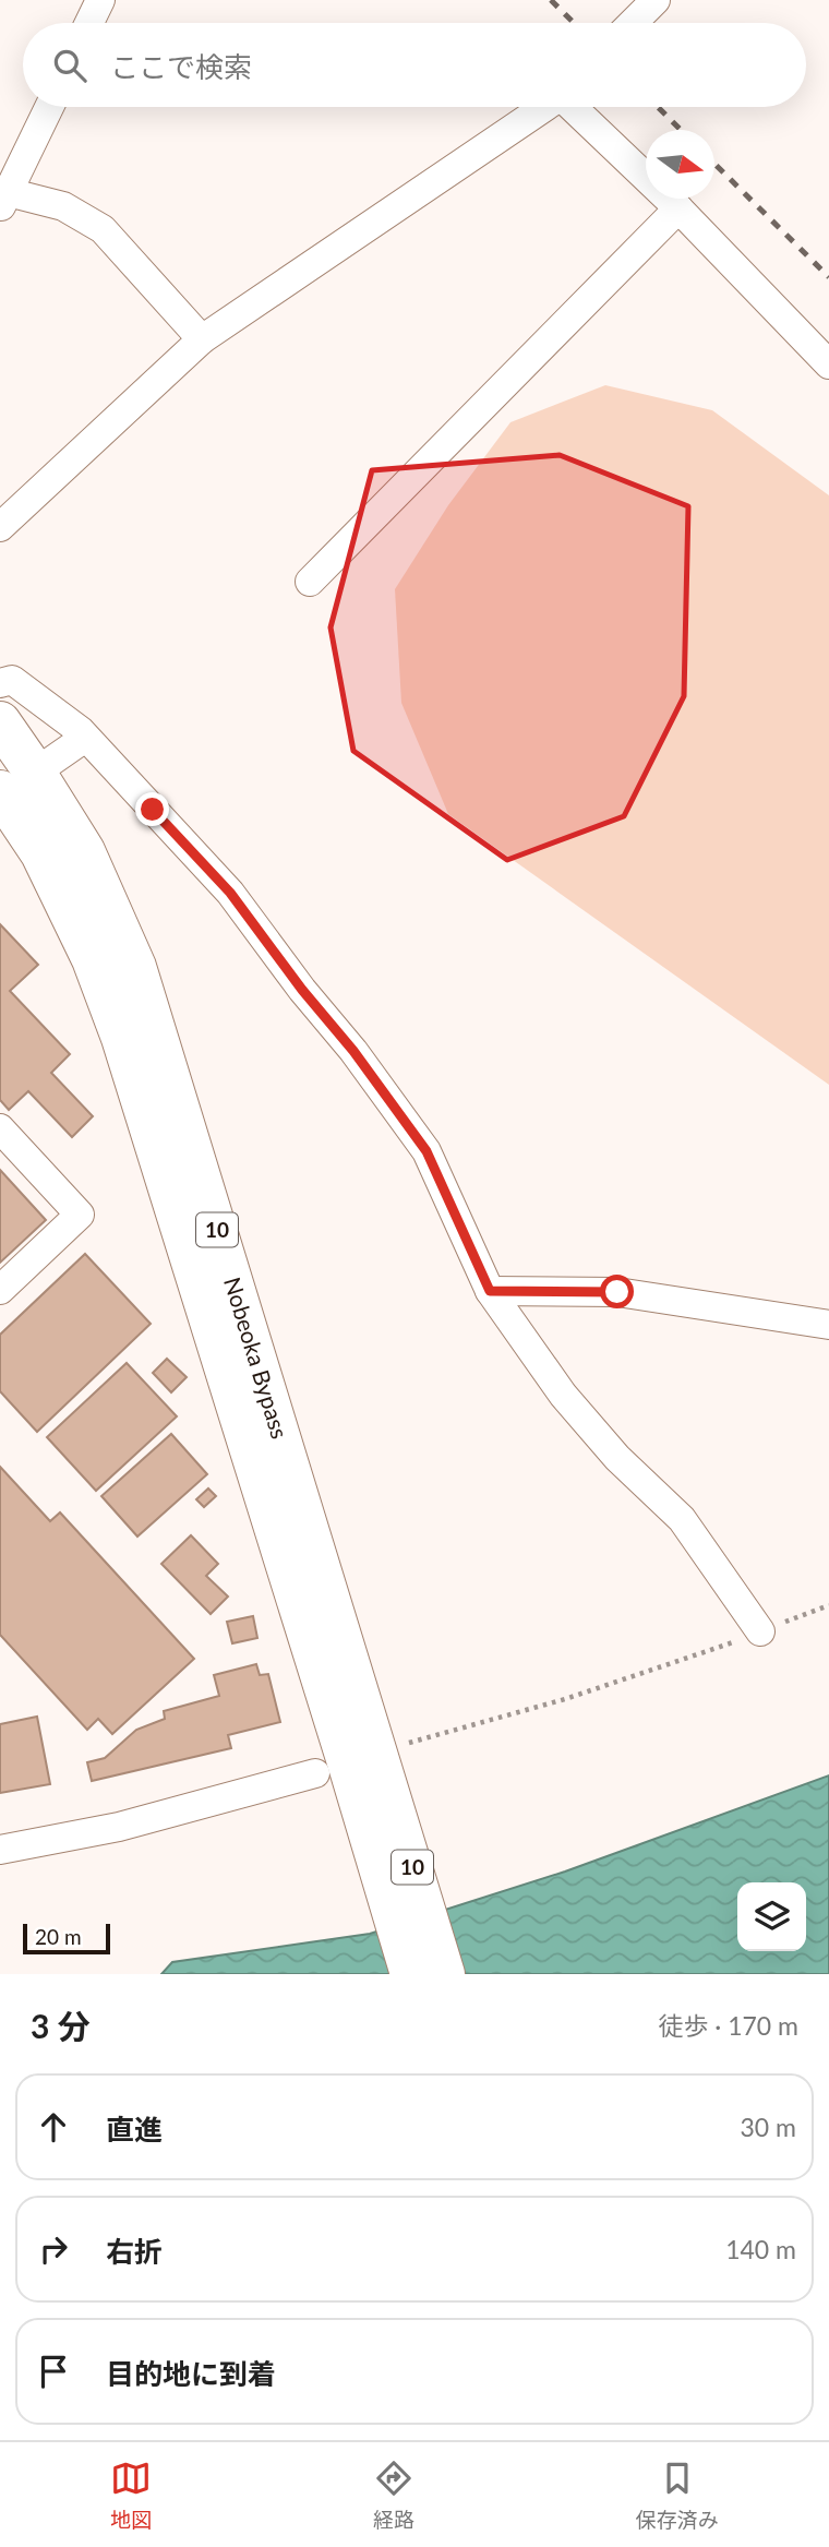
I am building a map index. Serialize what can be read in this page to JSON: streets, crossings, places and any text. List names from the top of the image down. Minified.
{"streets":{"highway":["10","Nobeoka Bypass"]},"scale_bar":"20 m","north":"right","page":{"search":"ここで検索","scale":"20 m","heading":["3 分","徒歩 · 170 m"],"list":[["直進","30 m"],["右折","140 m"],"目的地に到着"],"nav":["地図","経路","保存済み"]}}
